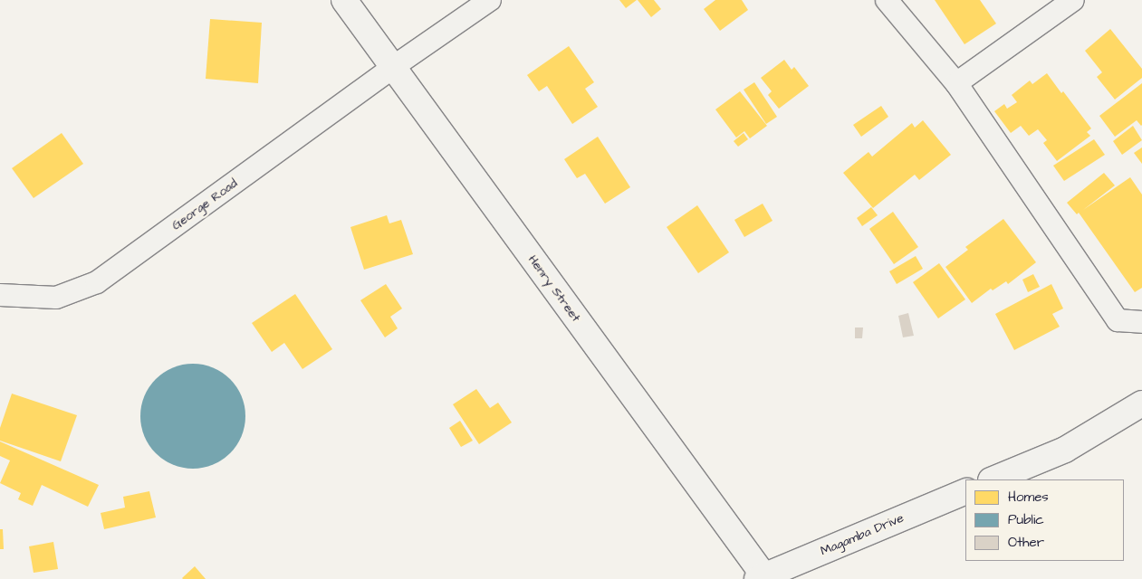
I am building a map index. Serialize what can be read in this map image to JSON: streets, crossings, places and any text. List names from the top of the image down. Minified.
{"streets":{"street":["George Road","Henry Street","Magamba Drive"]},"crossings":[["George Road","Henry Street"],["Henry Street","Magamba Drive"]],"legend":["Homes","Public","Other"]}
